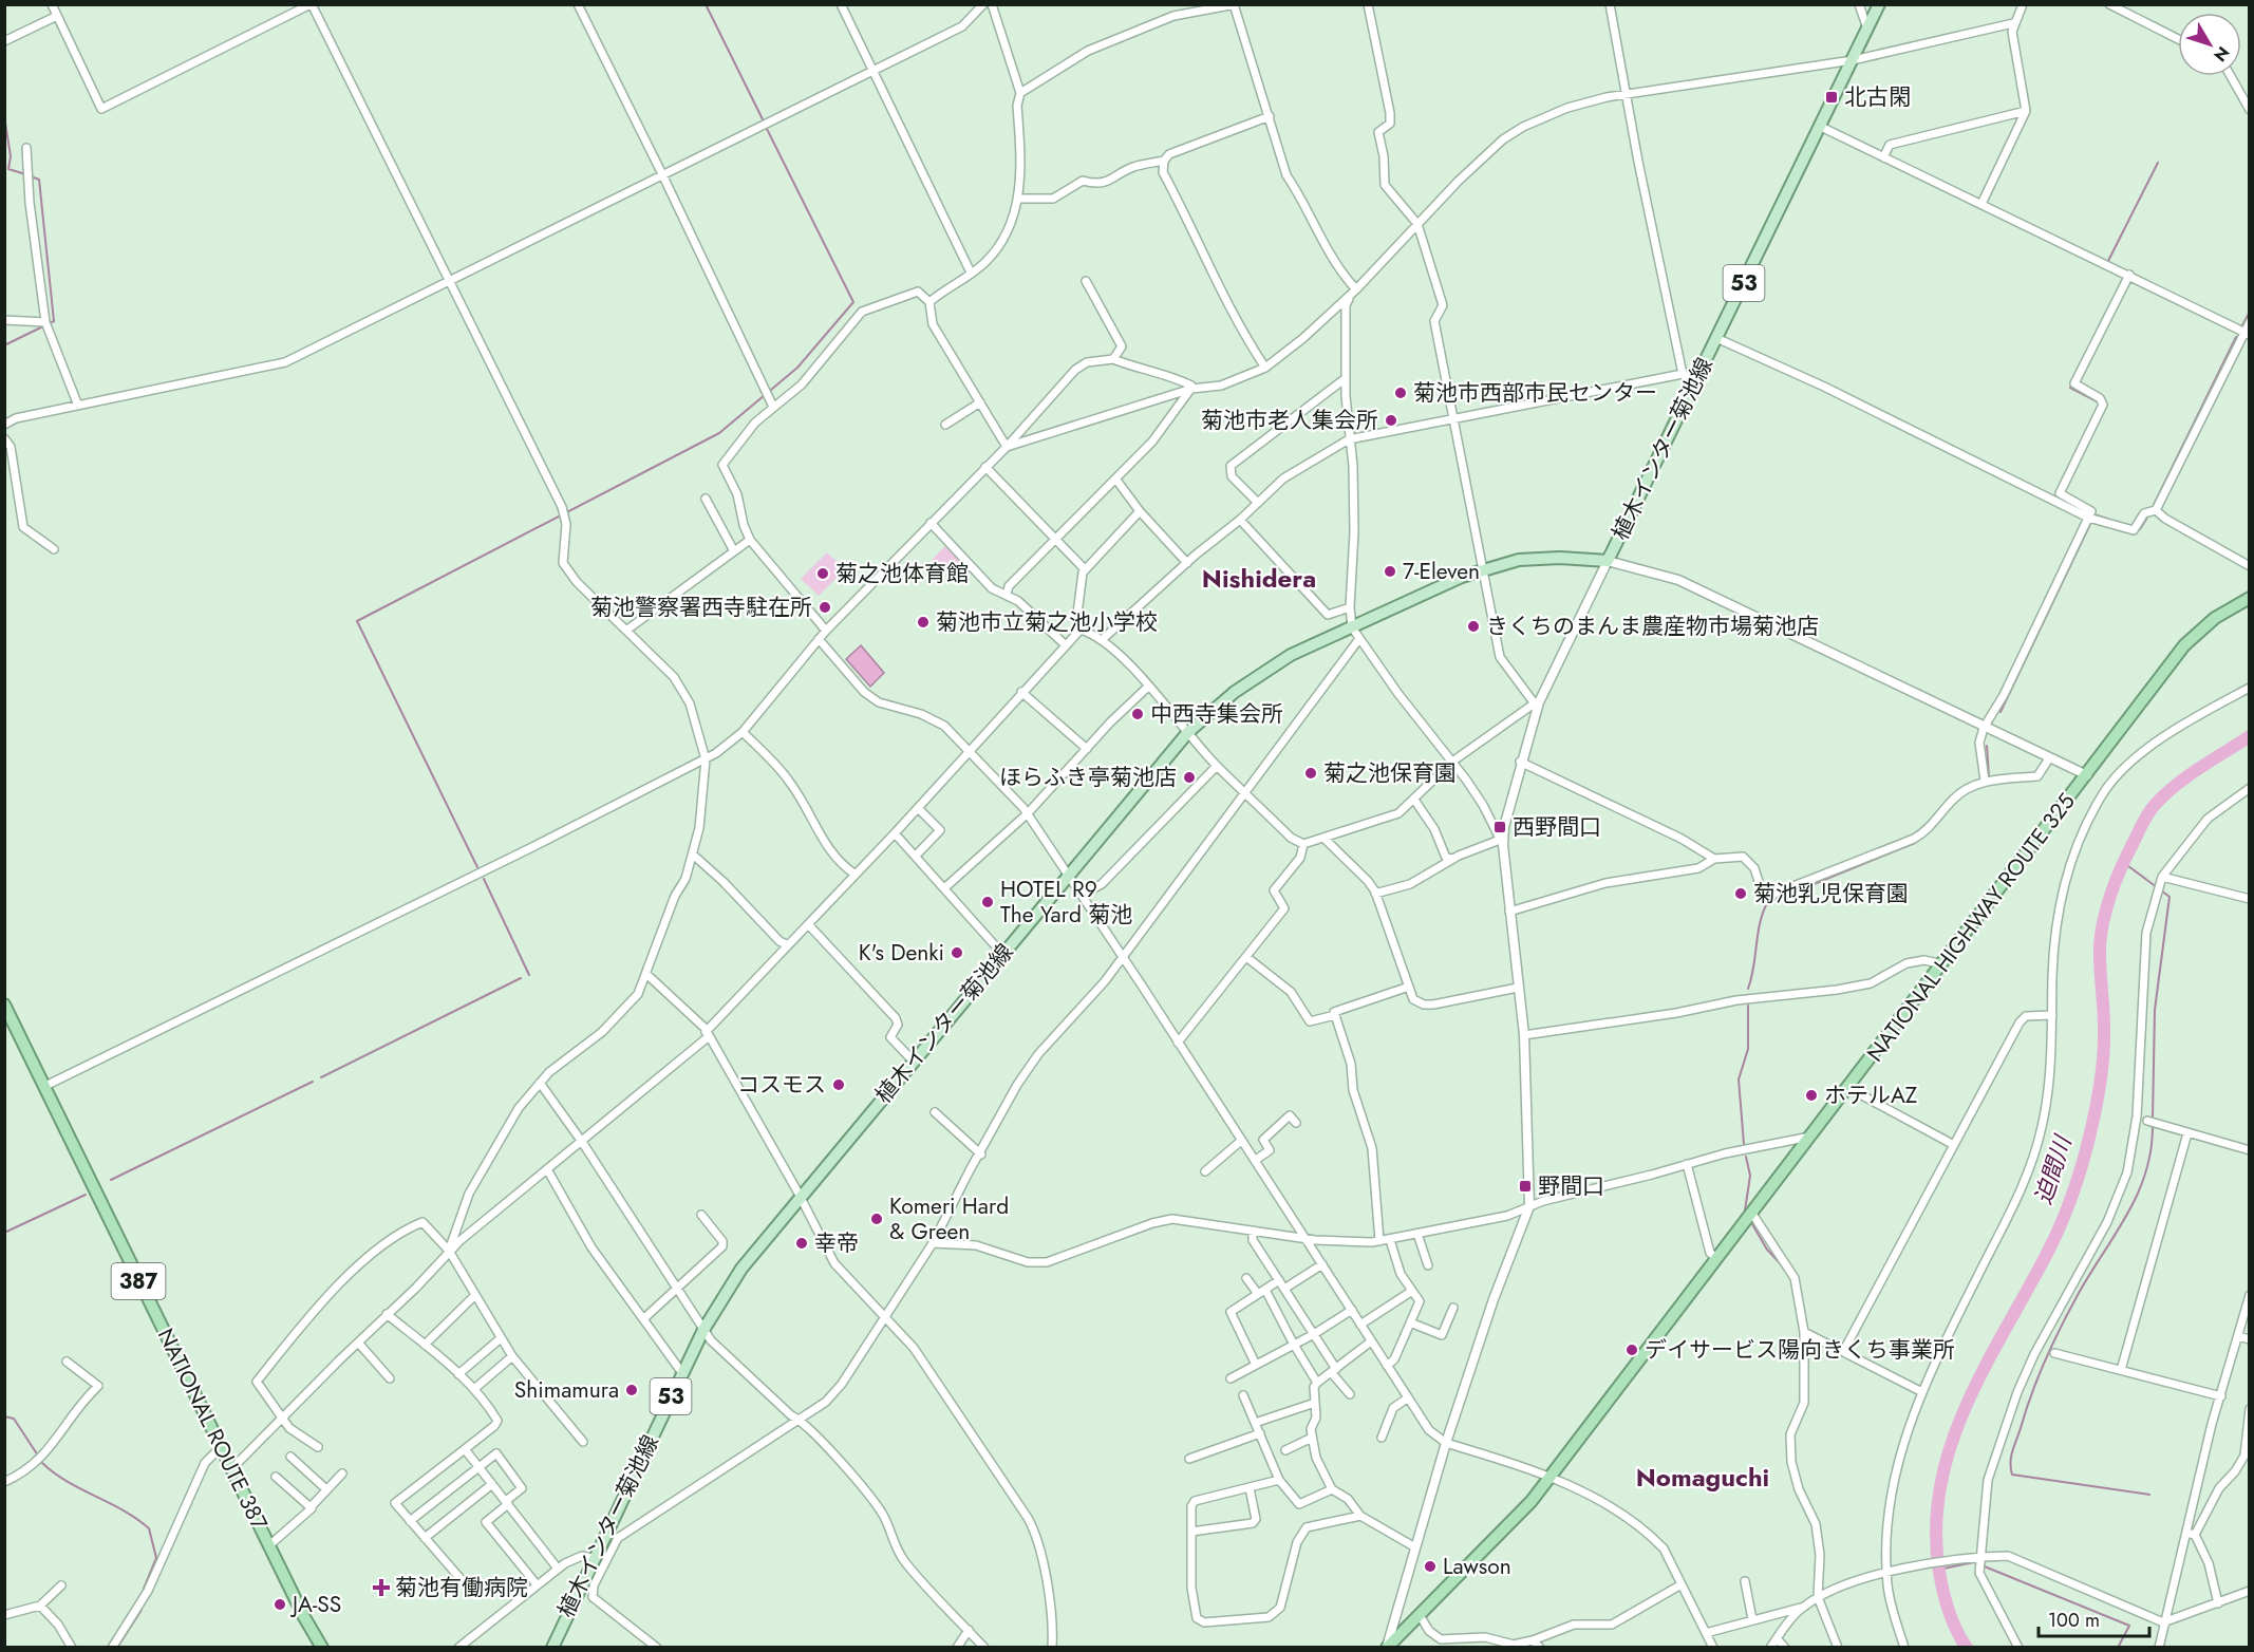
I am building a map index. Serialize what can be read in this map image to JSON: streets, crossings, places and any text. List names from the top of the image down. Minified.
{"streets":{"highway":["NATIONAL HIGHWAY ROUTE 325","387","NATIONAL ROUTE 387"],"main road":["53","植木インター菊池線"]},"districts":["Nishidera","Nomaguchi"],"water":["迫間川"],"places":{"transit":["北古閑","西野間口","野間口"],"other":["菊池市西部市民センター","菊池市老人集会所","7-Eleven","菊之池体育館","菊池警察署西寺駐在所","菊池市立菊之池小学校","きくちのまんま農産物市場菊池店","中西寺集会所","菊之池保育園","ほらふき亭菊池店","菊池乳児保育園","HOTEL R9 The Yard 菊池","K's Denki","コスモス","ホテルAZ","Komeri Hard & Green","幸帝","デイサービス陽向きくち事業所","Shimamura","Lawson","JA-SS"],"health":["菊池有働病院"]},"scale_bar":"100 m","north":"bottom right"}
